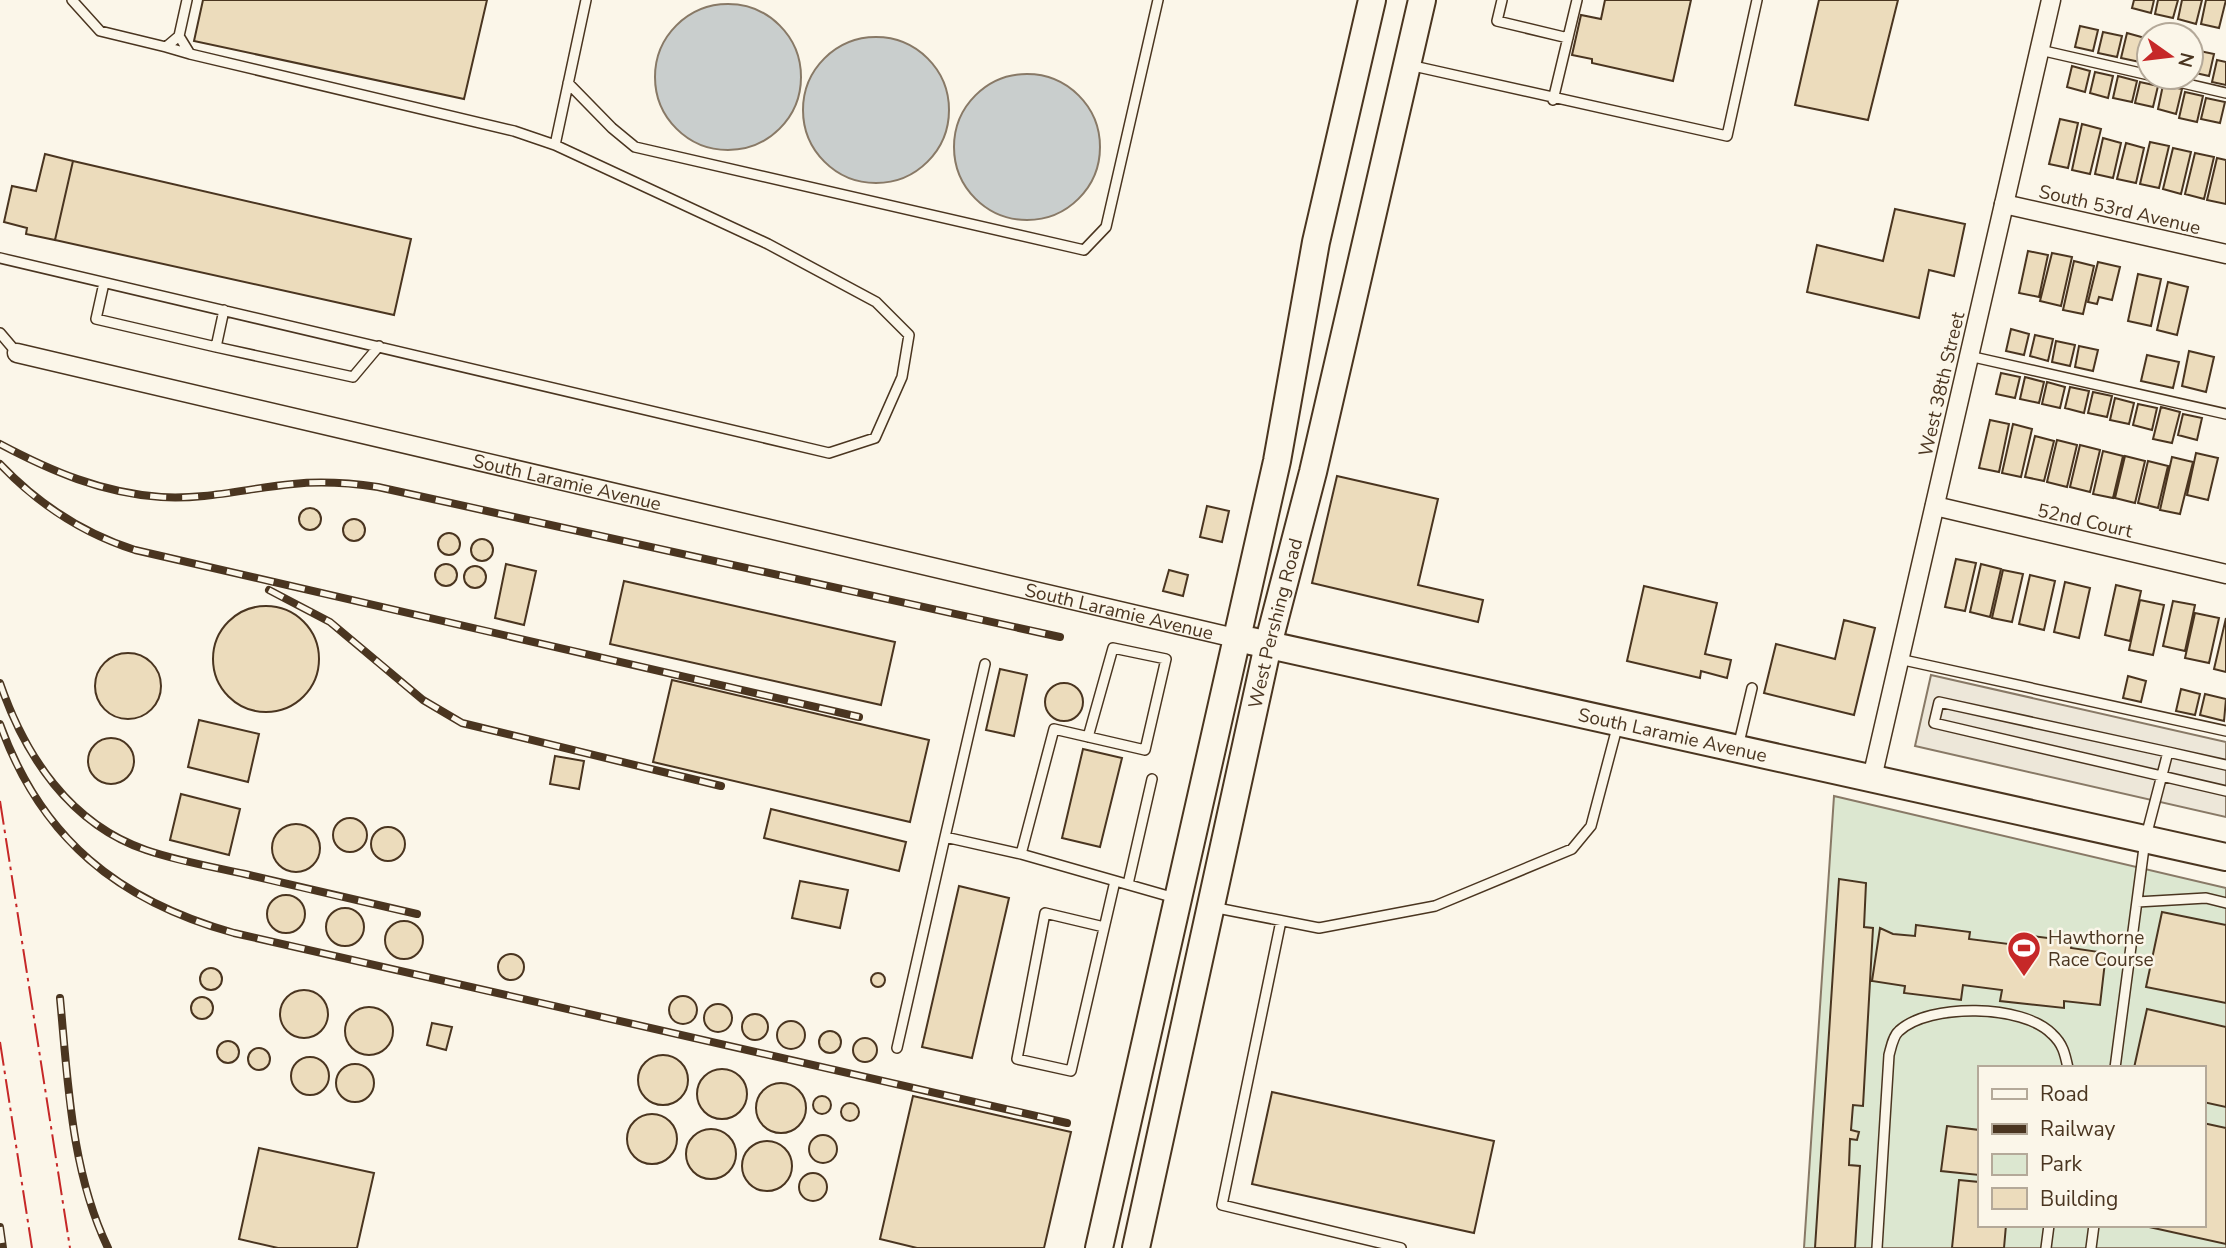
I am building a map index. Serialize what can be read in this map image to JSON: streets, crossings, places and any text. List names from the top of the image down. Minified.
{"streets":{"main road":["South Laramie Avenue","West Pershing Road"],"street":["South 53rd Avenue","West 38th Street","52nd Court"]},"crossings":[["South 53rd Avenue","West 38th Street"],["West 38th Street","South Laramie Avenue"],["West 38th Street","52nd Court"],["South Laramie Avenue","West Pershing Road"]],"places":{"sports":["Hawthorne Race Course"]},"legend":["Road","Railway","Park","Building"],"north":"right"}
